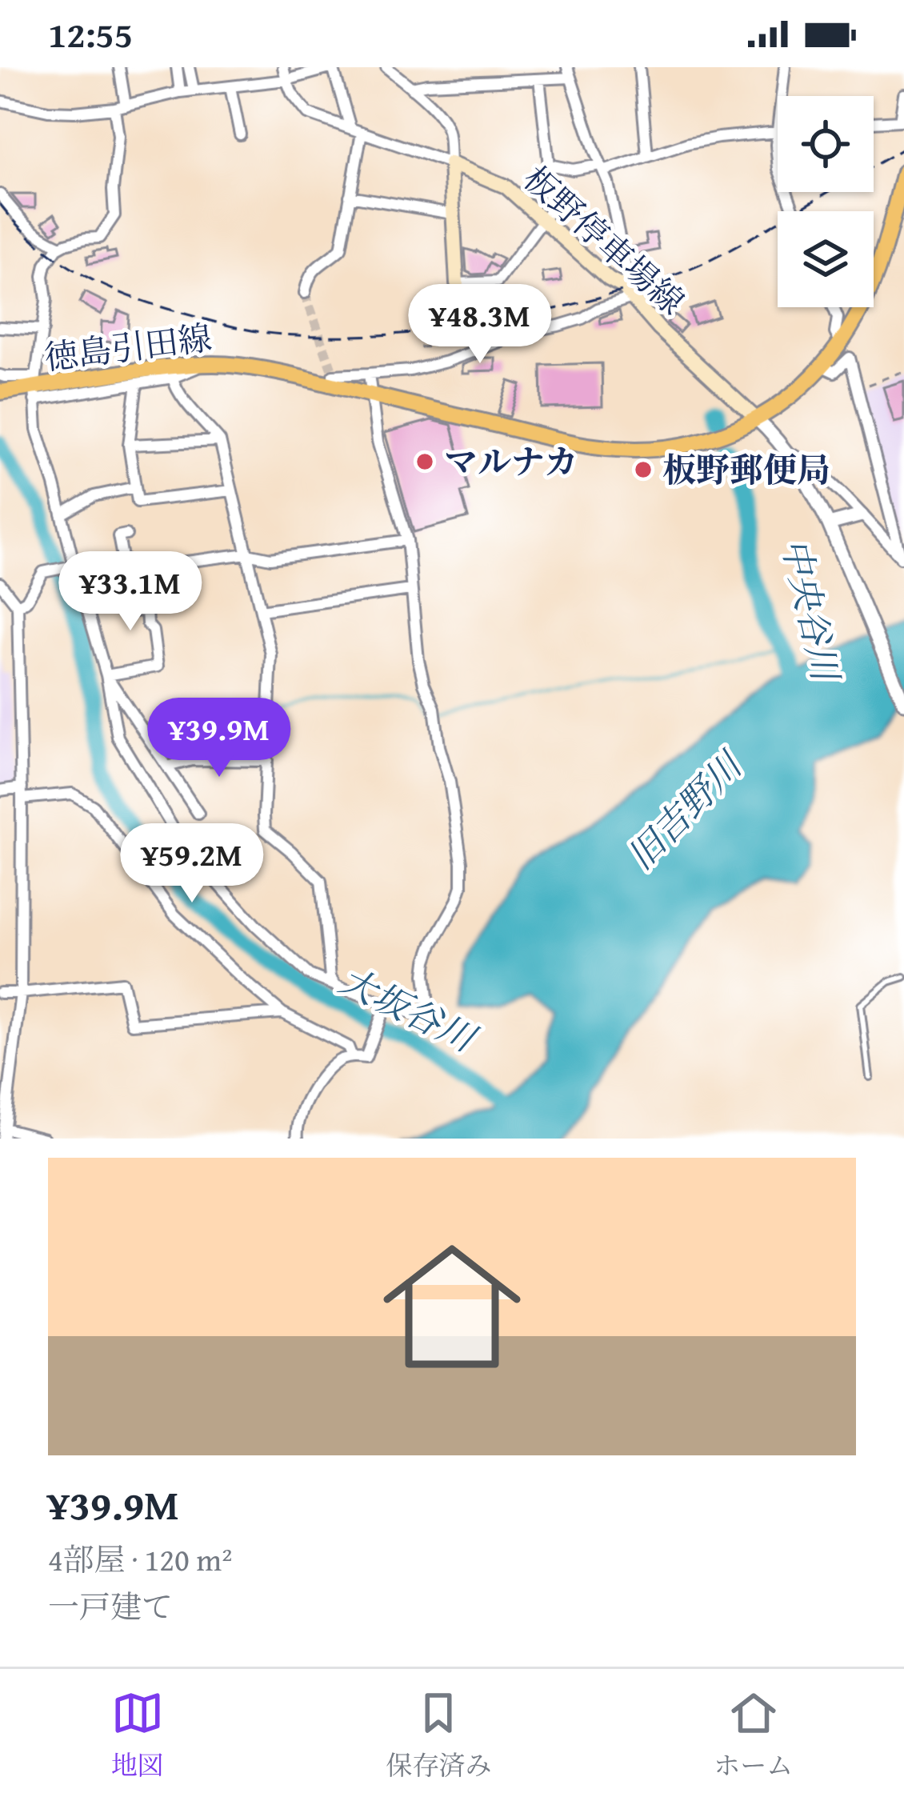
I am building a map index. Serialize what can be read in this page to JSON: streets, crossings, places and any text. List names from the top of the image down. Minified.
{"streets":{"main road":["板野停車場線","徳島引田線"]},"crossings":[["板野停車場線","徳島引田線"]],"water":["中央谷川","旧吉野川","大坂谷川"],"places":["マルナカ","板野郵便局"],"page":{"status":"12:55","price":["¥48.3M","¥33.1M","¥39.9M","¥59.2M"],"list":[{"name":"¥39.9M","note":"4部屋 · 120 m² · 一戸建て"}],"tabs":["地図","保存済み","ホーム"]}}
